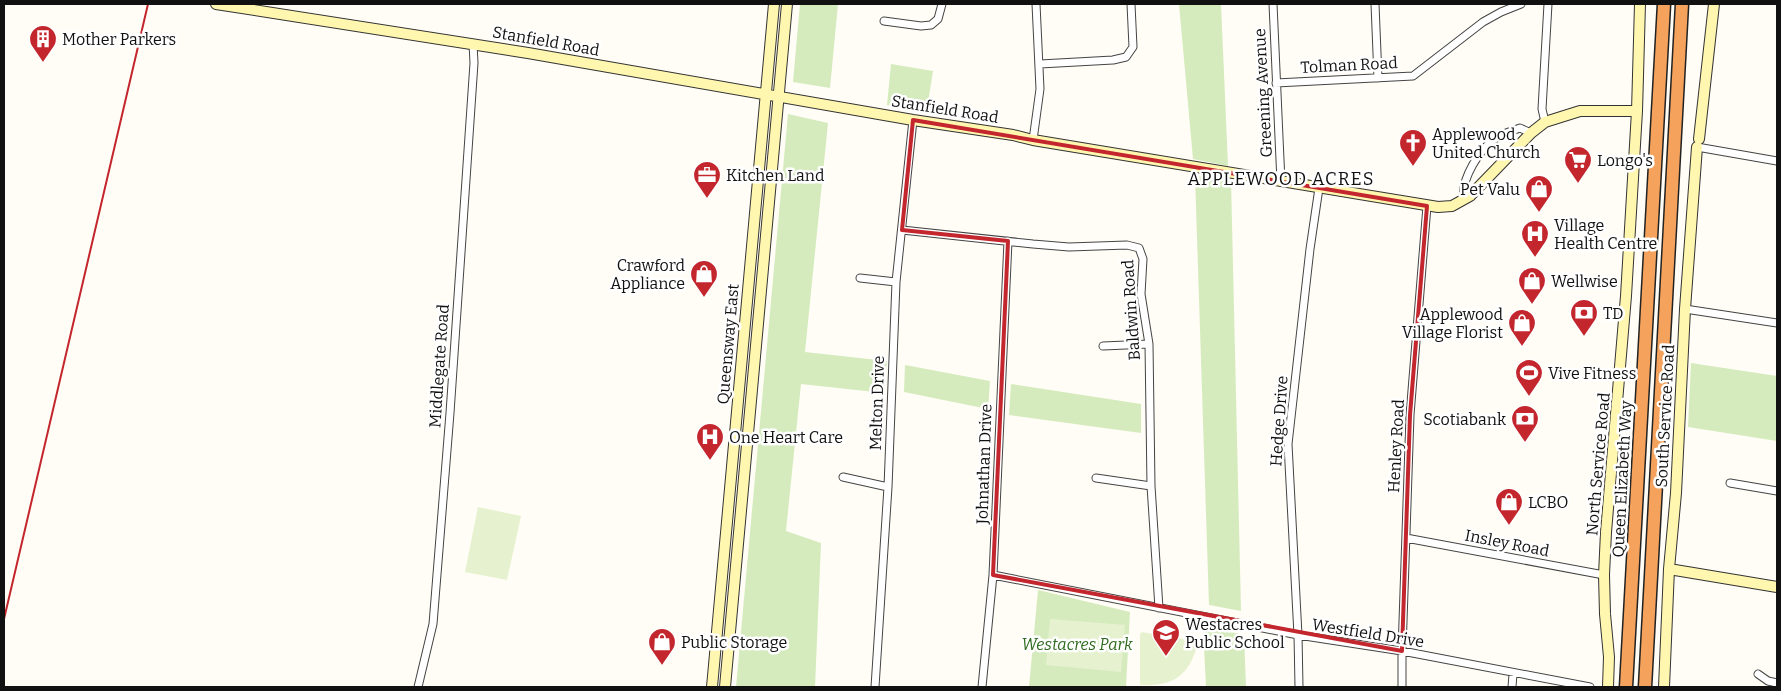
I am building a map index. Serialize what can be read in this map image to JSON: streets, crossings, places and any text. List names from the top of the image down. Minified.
{"streets":{"highway":["Queen Elizabeth Way"],"main road":["Stanfield Road","Queensway East","South Service Road","North Service Road"],"street":["Tolman Road","Greening Avenue","Baldwin Road","Middlegate Road","Melton Drive","Hedge Drive","Henley Road","Johnathan Drive","Insley Road","Westfield Drive"]},"crossings":[["Stanfield Road","Greening Avenue"],["Stanfield Road","Queensway East"],["Stanfield Road","Middlegate Road"],["Stanfield Road","Melton Drive"],["Stanfield Road","Hedge Drive"],["Stanfield Road","Henley Road"],["Stanfield Road","North Service Road"],["Tolman Road","Greening Avenue"],["Baldwin Road","Melton Drive"],["Baldwin Road","Johnathan Drive"],["Baldwin Road","Westfield Drive"],["Hedge Drive","Westfield Drive"],["Henley Road","Insley Road"],["Henley Road","Westfield Drive"],["Johnathan Drive","Westfield Drive"],["North Service Road","Insley Road"]],"districts":["APPLEWOOD ACRES"],"parks":["Westacres Park"],"places":{"building":["Mother Parkers"],"church":["Applewood United Church"],"supermarket":["Longo's"],"office":["Kitchen Land"],"shop":["Pet Valu","Crawford Appliance","Wellwise","Applewood Village Florist","LCBO","Public Storage"],"hospital":["Village Health Centre","One Heart Care"],"bank":["TD","Scotiabank"],"sports":["Vive Fitness"],"school or university":["Westacres Public School"]}}
